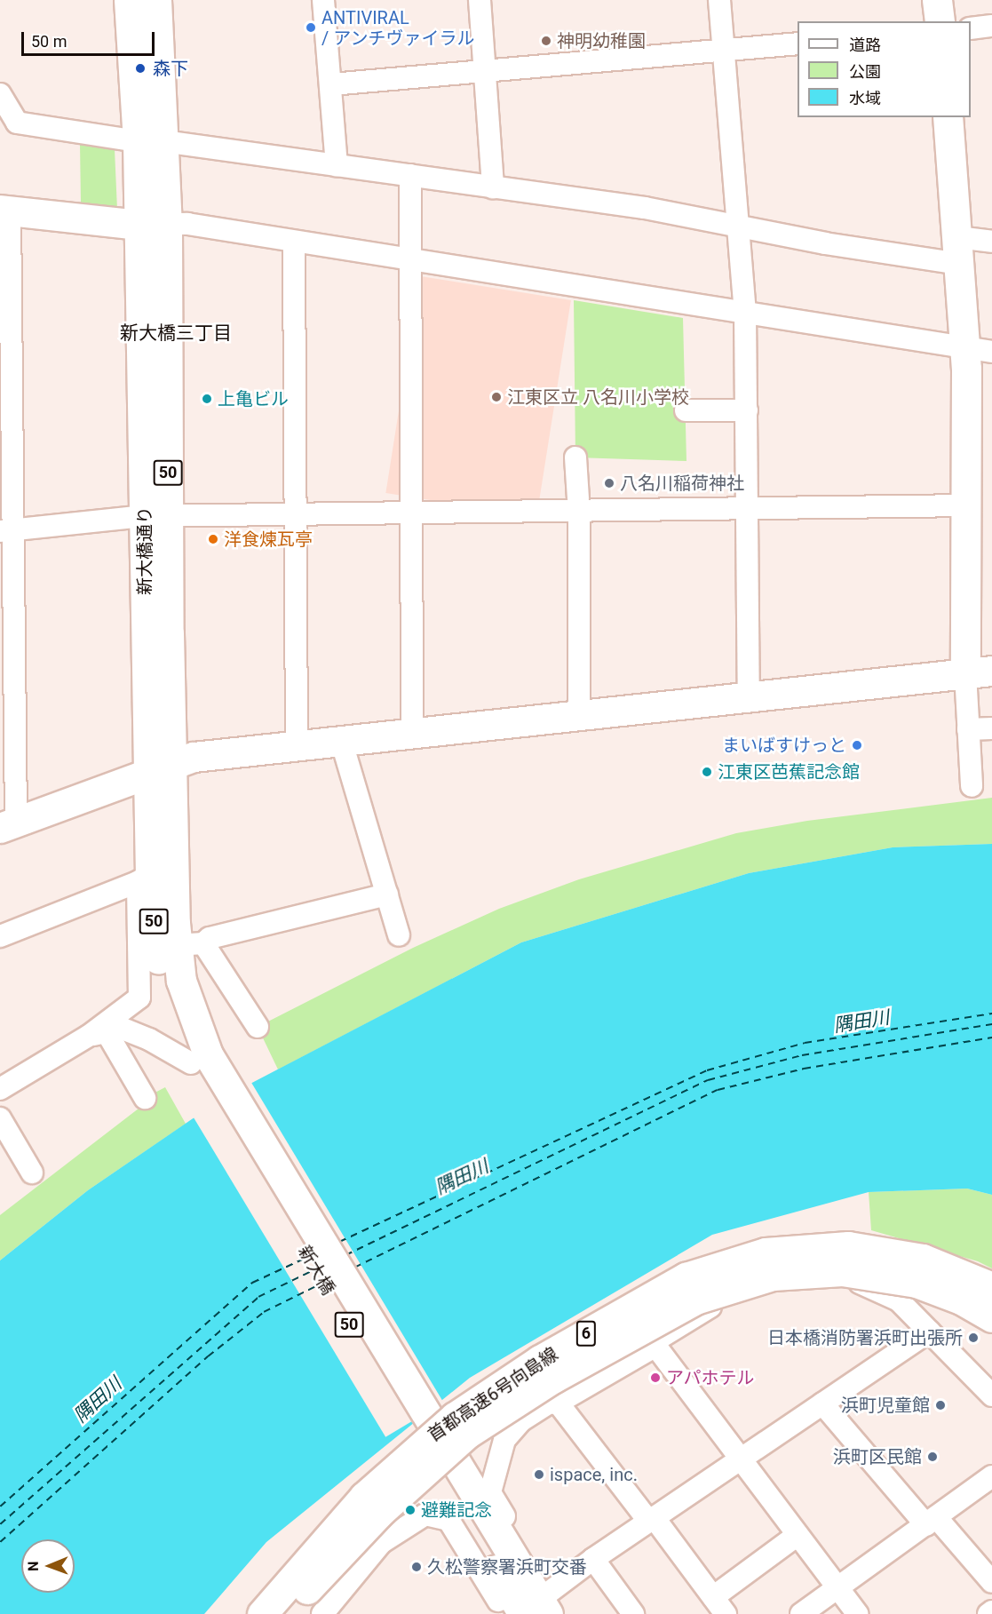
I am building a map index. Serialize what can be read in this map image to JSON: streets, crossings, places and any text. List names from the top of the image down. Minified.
{"streets":{"main road":["50","新大橋通り","新大橋","6","首都高速6号向島線"]},"crossings":[["新大橋通り","新大橋"]],"districts":["新大橋三丁目"],"water":["隅田川"],"places":["ANTIVIRAL / アンチヴァイラル","神明幼稚園","森下","江東区立 八名川小学校","上亀ビル","八名川稲荷神社","洋食煉瓦亭","まいばすけっと","江東区芭蕉記念館","日本橋消防署浜町出張所","アパホテル","浜町児童館","浜町区民館","ispace, inc.","避難記念","久松警察署浜町交番"],"legend":["道路","公園","水域"],"scale_bar":"50 m","north":"left"}
